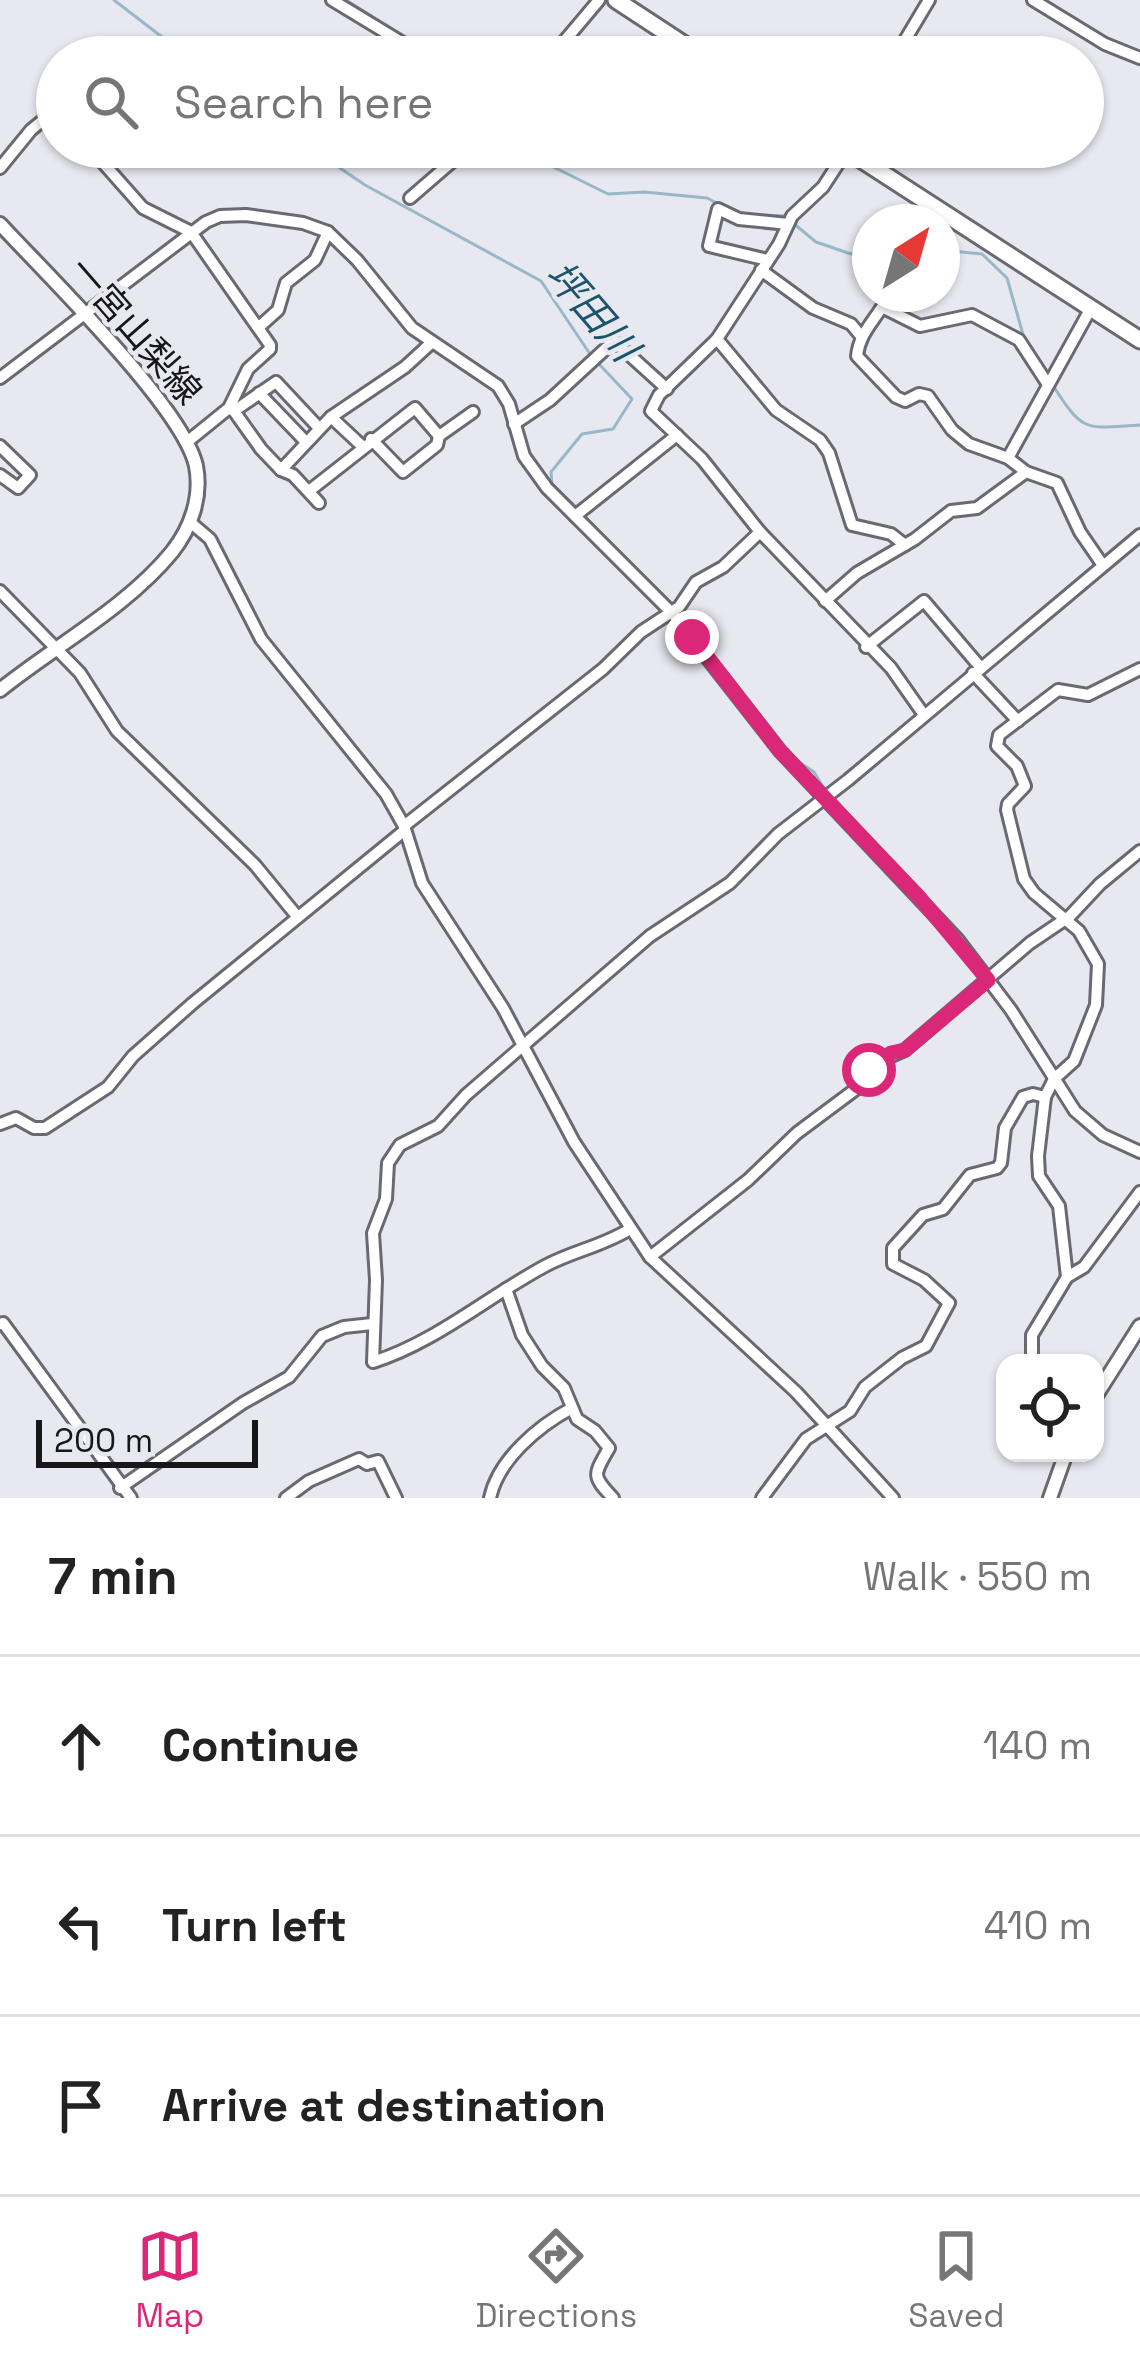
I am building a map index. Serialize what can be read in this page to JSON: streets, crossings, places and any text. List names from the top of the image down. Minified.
{"streets":{"main road":["一宮山梨線"]},"water":["坪田川"],"scale_bar":"200 m","north":"top right","page":{"search":"Search here","scale":"200 m","heading":["7 min","Walk · 550 m"],"list":[["Continue","140 m"],["Turn left","410 m"],"Arrive at destination"],"nav":["Map","Directions","Saved"]}}
